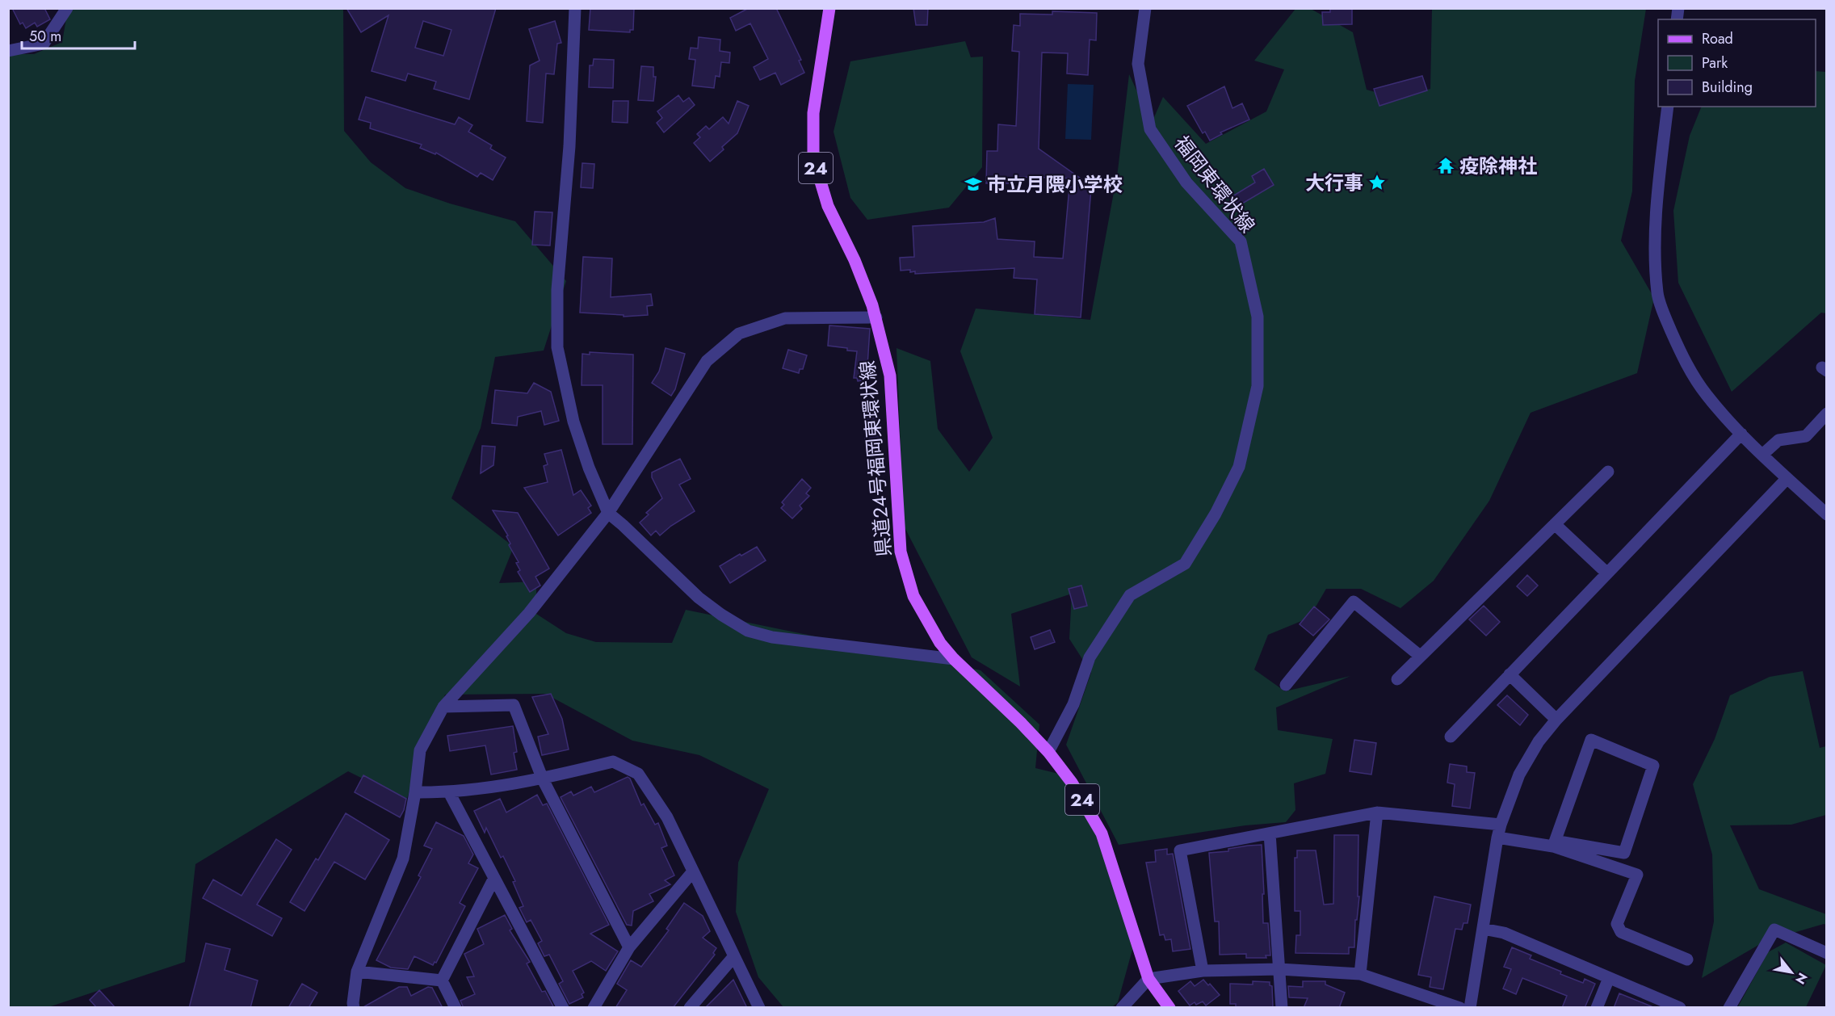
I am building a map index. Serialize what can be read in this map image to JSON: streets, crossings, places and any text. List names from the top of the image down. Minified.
{"streets":{"main road":["24","県道24号福岡東環状線"],"street":["福岡東環状線"]},"crossings":[["24","県道24号福岡東環状線"],["福岡東環状線","県道24号福岡東環状線"]],"places":{"temple":["疫除神社"],"place":["大行事"],"school or university":["市立月隈小学校"]},"legend":["Road","Park","Building"],"scale_bar":"50 m","north":"bottom right"}
